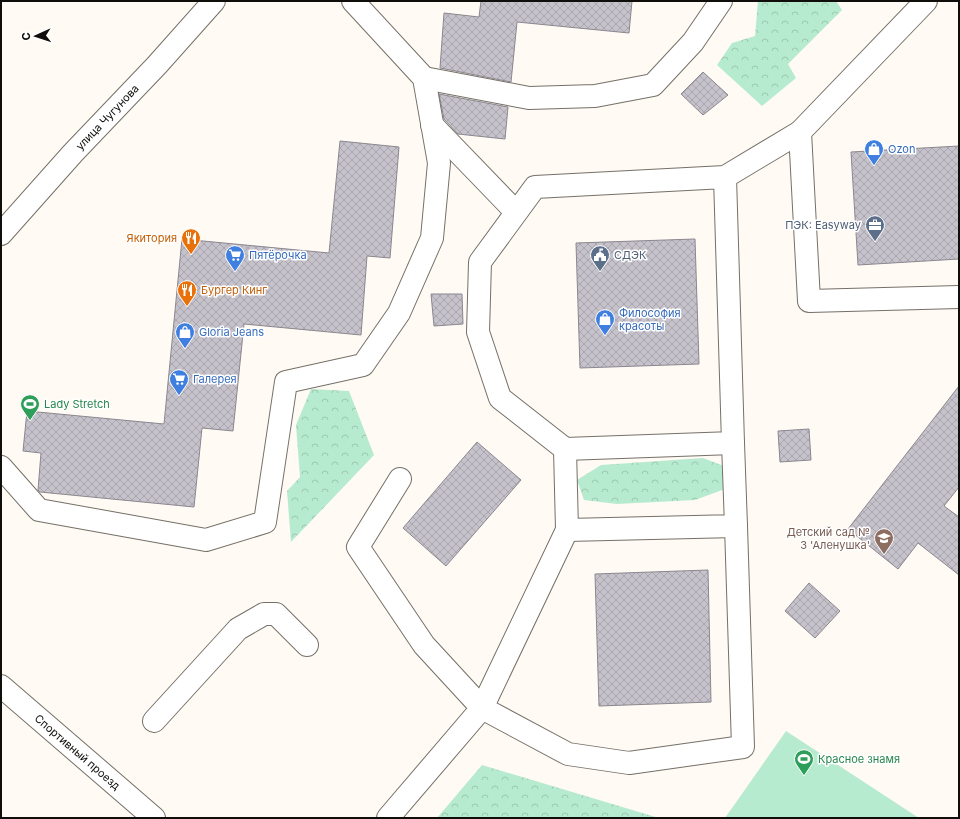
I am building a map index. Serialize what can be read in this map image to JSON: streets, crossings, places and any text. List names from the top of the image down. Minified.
{"streets":{"street":["улица Чугунова","Спортивный проезд"]},"places":{"shop":["Ozon","Философия красоты","Gloria Jeans"],"office":["ПЭК: Easyway"],"restaurant":["Якитория","Бургер Кинг"],"supermarket":["Пятёрочка","Галерея"],"public building":["СДЭК"],"sports":["Lady Stretch","Красное знамя"],"school or university":["Детский сад № 3 'Аленушка'"]},"north":"left"}
